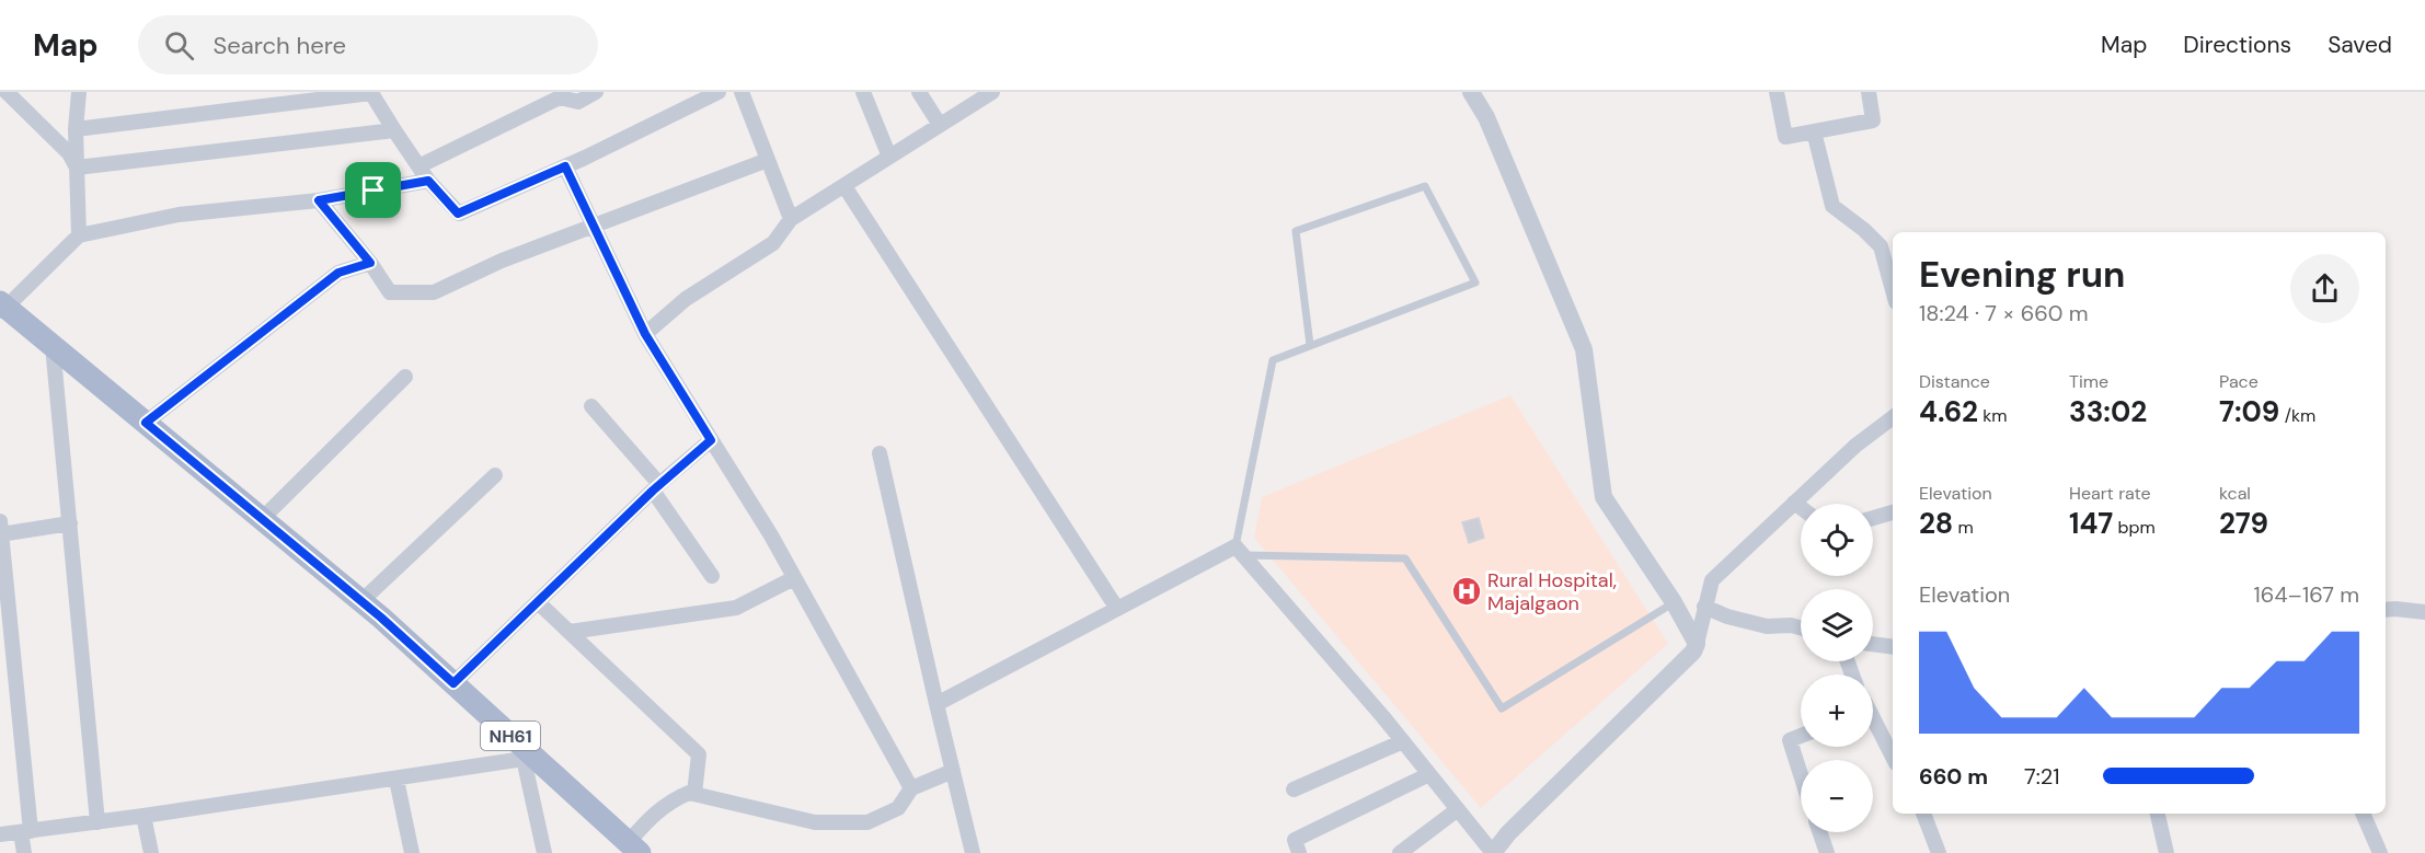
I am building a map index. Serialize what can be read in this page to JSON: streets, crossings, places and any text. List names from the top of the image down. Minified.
{"streets":{"main road":["NH61"]},"places":{"hospital":["Rural Hospital, Majalgaon"]},"page":{"header":"Map","search":"Search here","nav":["Map","Directions","Saved"],"heading":["Evening run","18:24 · 7 × 660 m"],"stats":[["Distance","4.62 km"],["Time","33:02"],["Pace","7:09 /km"],["Elevation","28 m"],["Heart rate","147 bpm"],["kcal","279"]],"map_buttons":["+","−"],"chart":["Elevation","164–167 m"],"list":[{"name":"660 m","note":"7:21"}]}}
